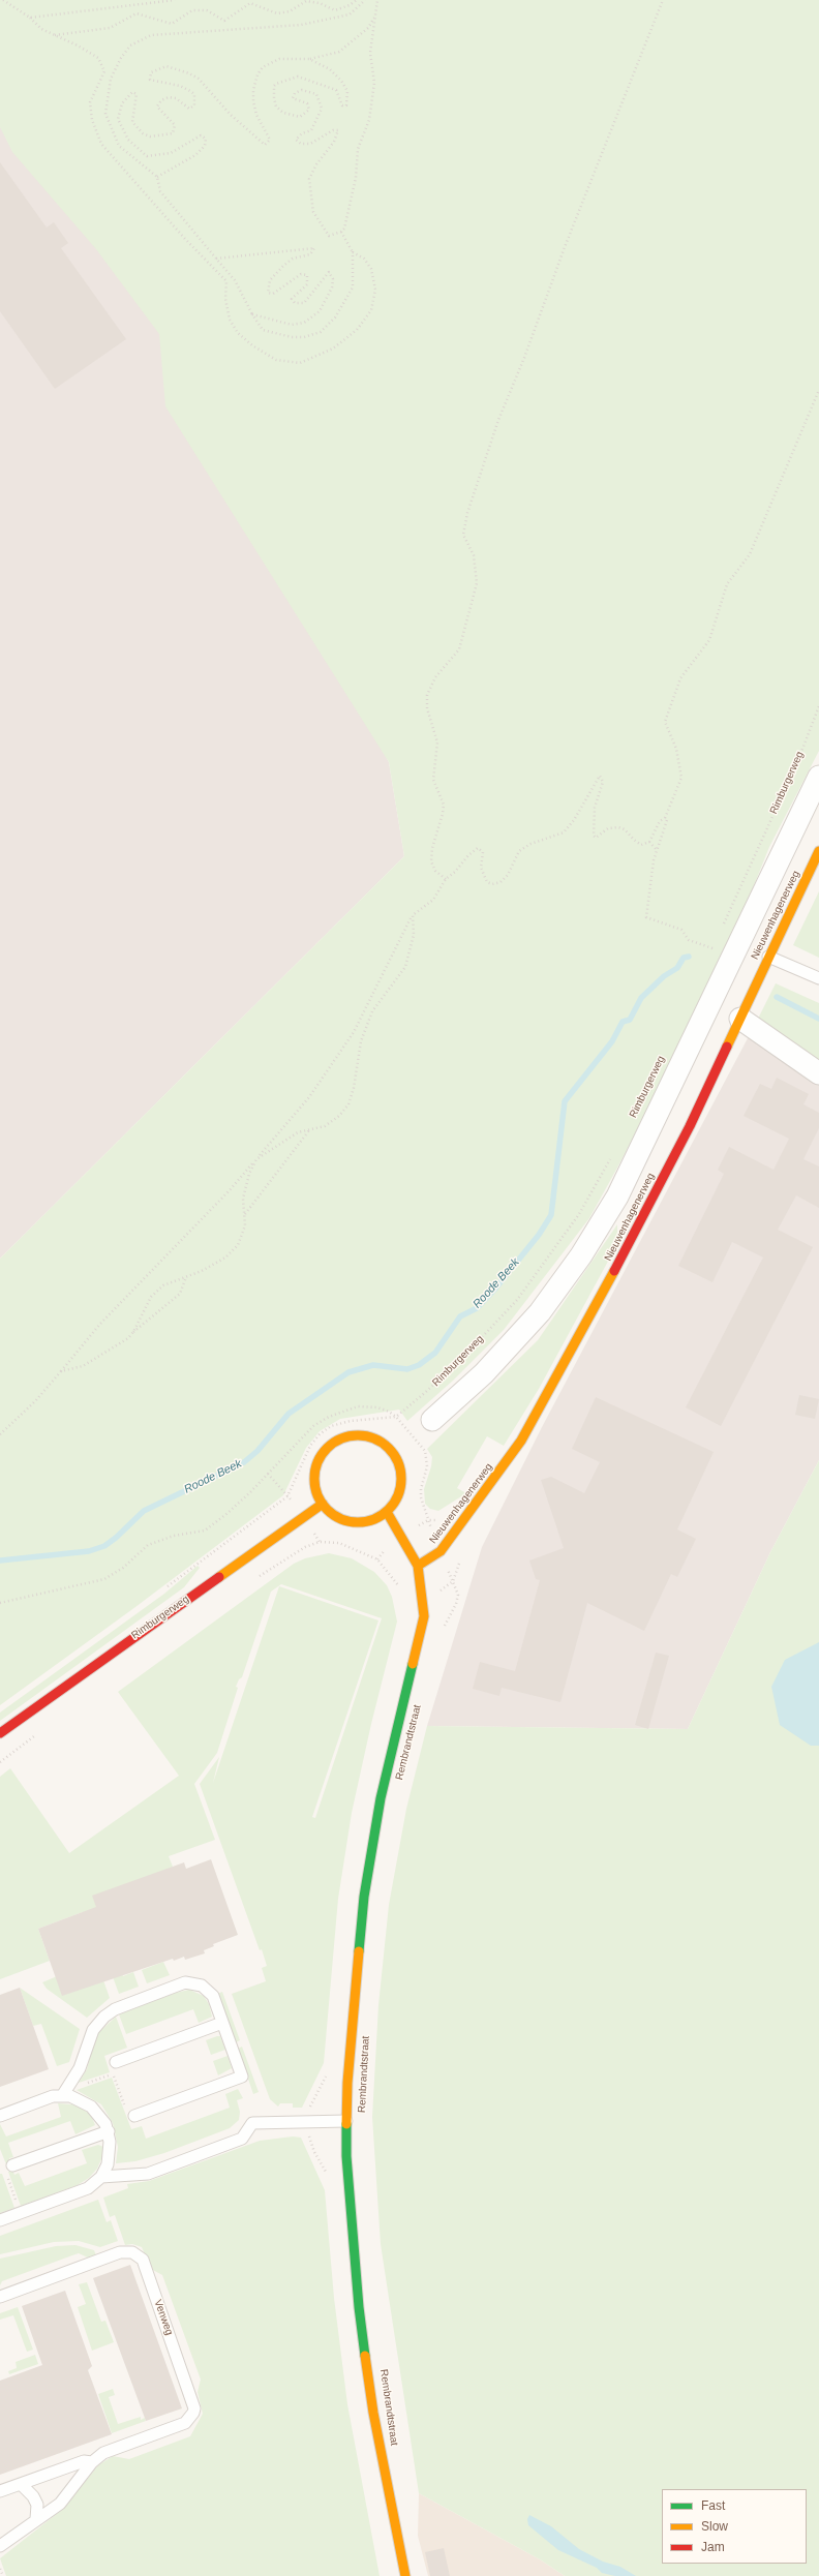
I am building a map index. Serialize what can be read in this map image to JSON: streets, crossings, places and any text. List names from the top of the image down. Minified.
{"streets":{"street":["Rimburgerweg","Nieuwenhagenerweg","Rembrandtstraat"],"lane":["Venweg"]},"crossings":[["Rimburgerweg","Rembrandtstraat"],["Nieuwenhagenerweg","Rembrandtstraat"]],"water":["Roode Beek"],"legend":["Fast","Slow","Jam"]}
